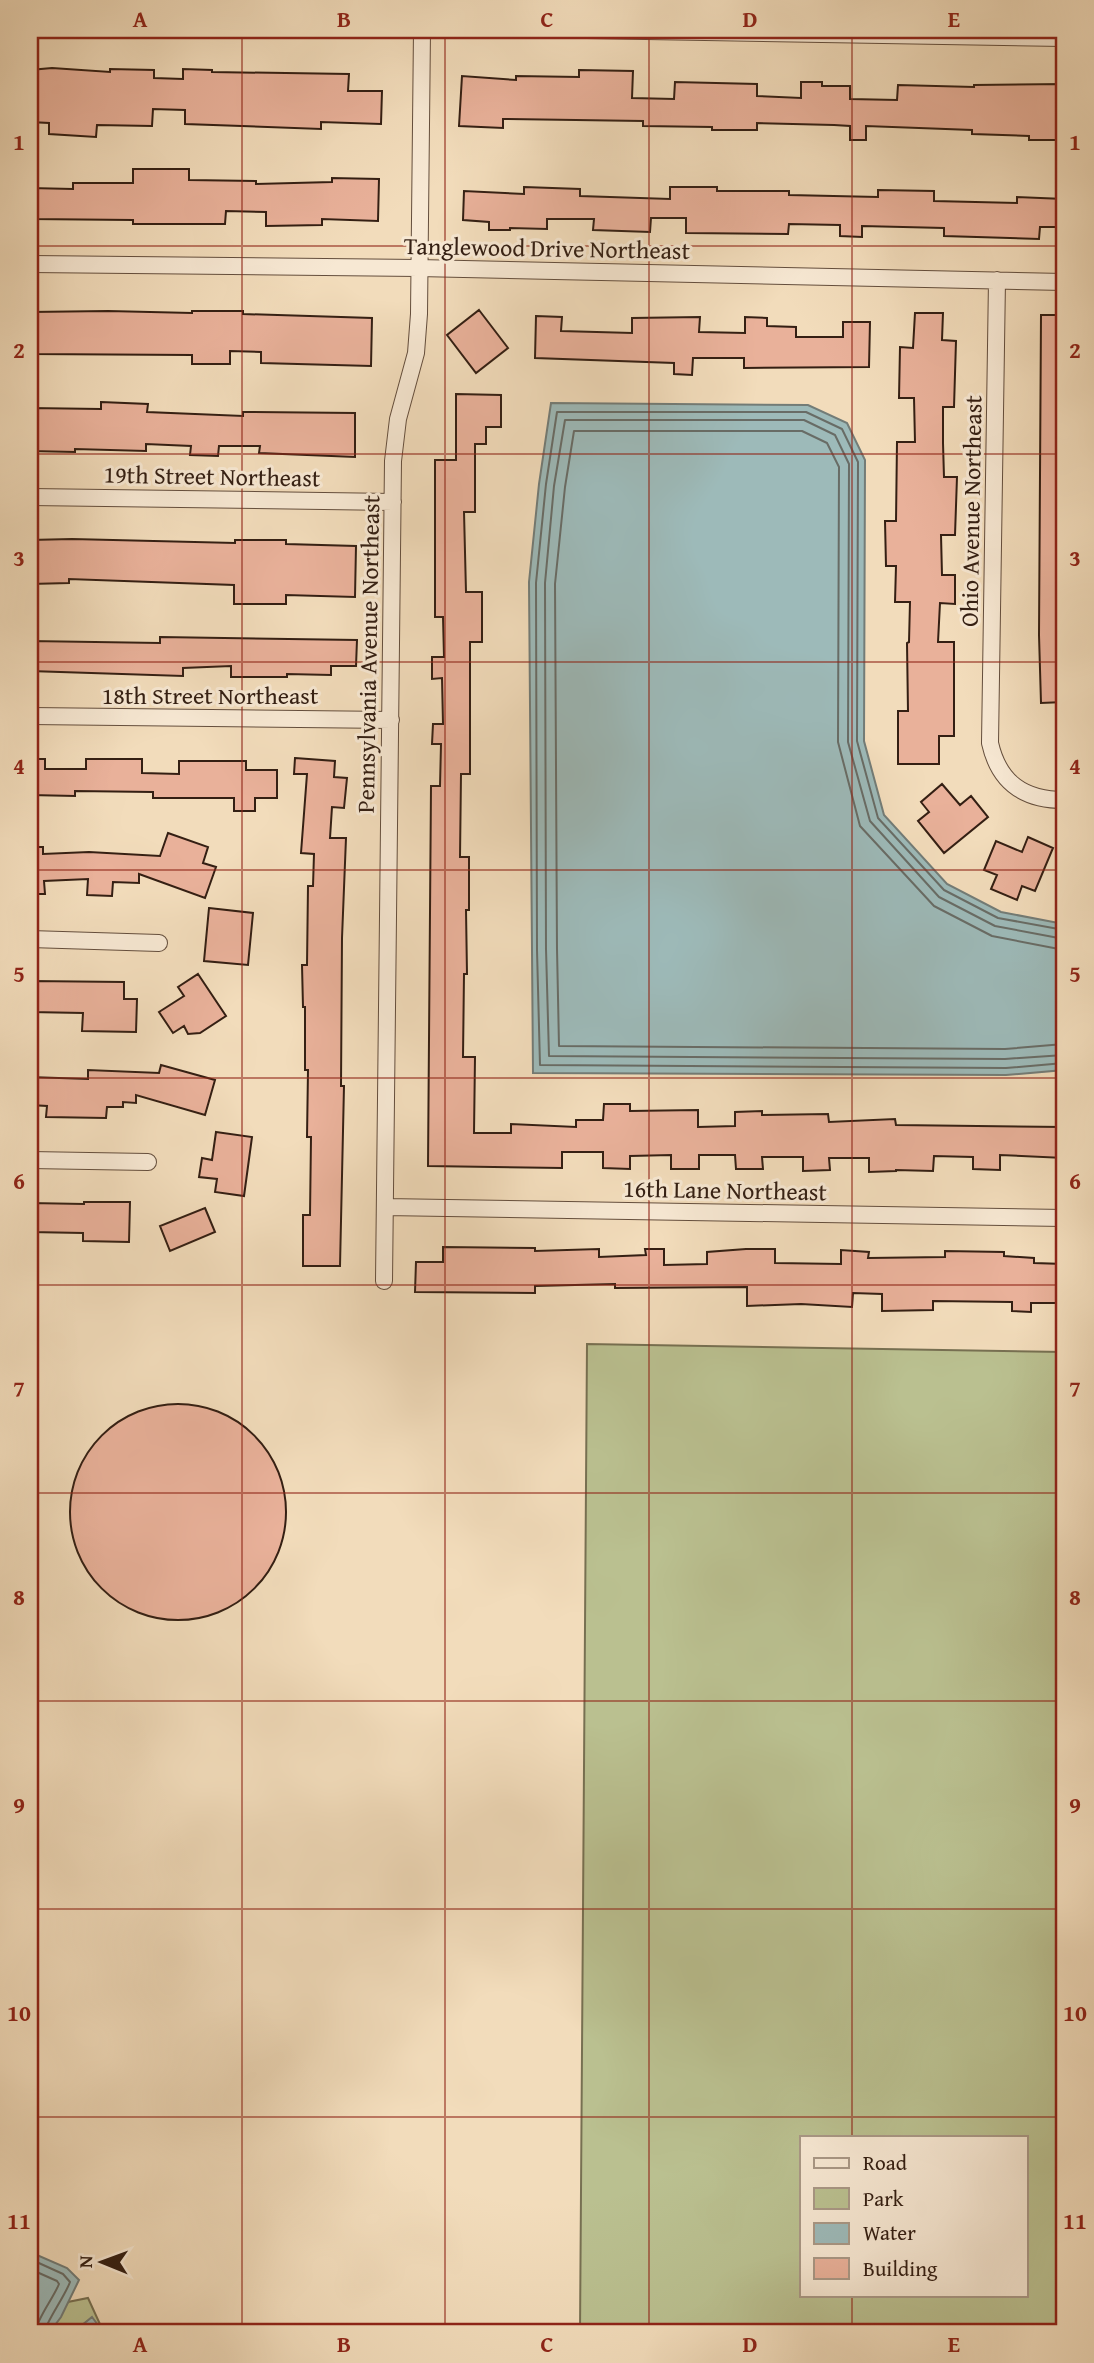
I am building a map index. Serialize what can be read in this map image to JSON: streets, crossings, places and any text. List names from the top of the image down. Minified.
{"streets":{"street":["Tanglewood Drive Northeast","19th Street Northeast","Ohio Avenue Northeast","Pennsylvania Avenue Northeast","18th Street Northeast","16th Lane Northeast"]},"crossings":[["Tanglewood Drive Northeast","Ohio Avenue Northeast"],["Tanglewood Drive Northeast","Pennsylvania Avenue Northeast"],["19th Street Northeast","Pennsylvania Avenue Northeast"],["Pennsylvania Avenue Northeast","18th Street Northeast"],["Pennsylvania Avenue Northeast","16th Lane Northeast"]],"legend":["Road","Park","Water","Building"],"north":"left","grid":{"columns":["A","B","C","D","E"],"rows":["1","2","3","4","5","6","7","8","9","10","11"]}}
